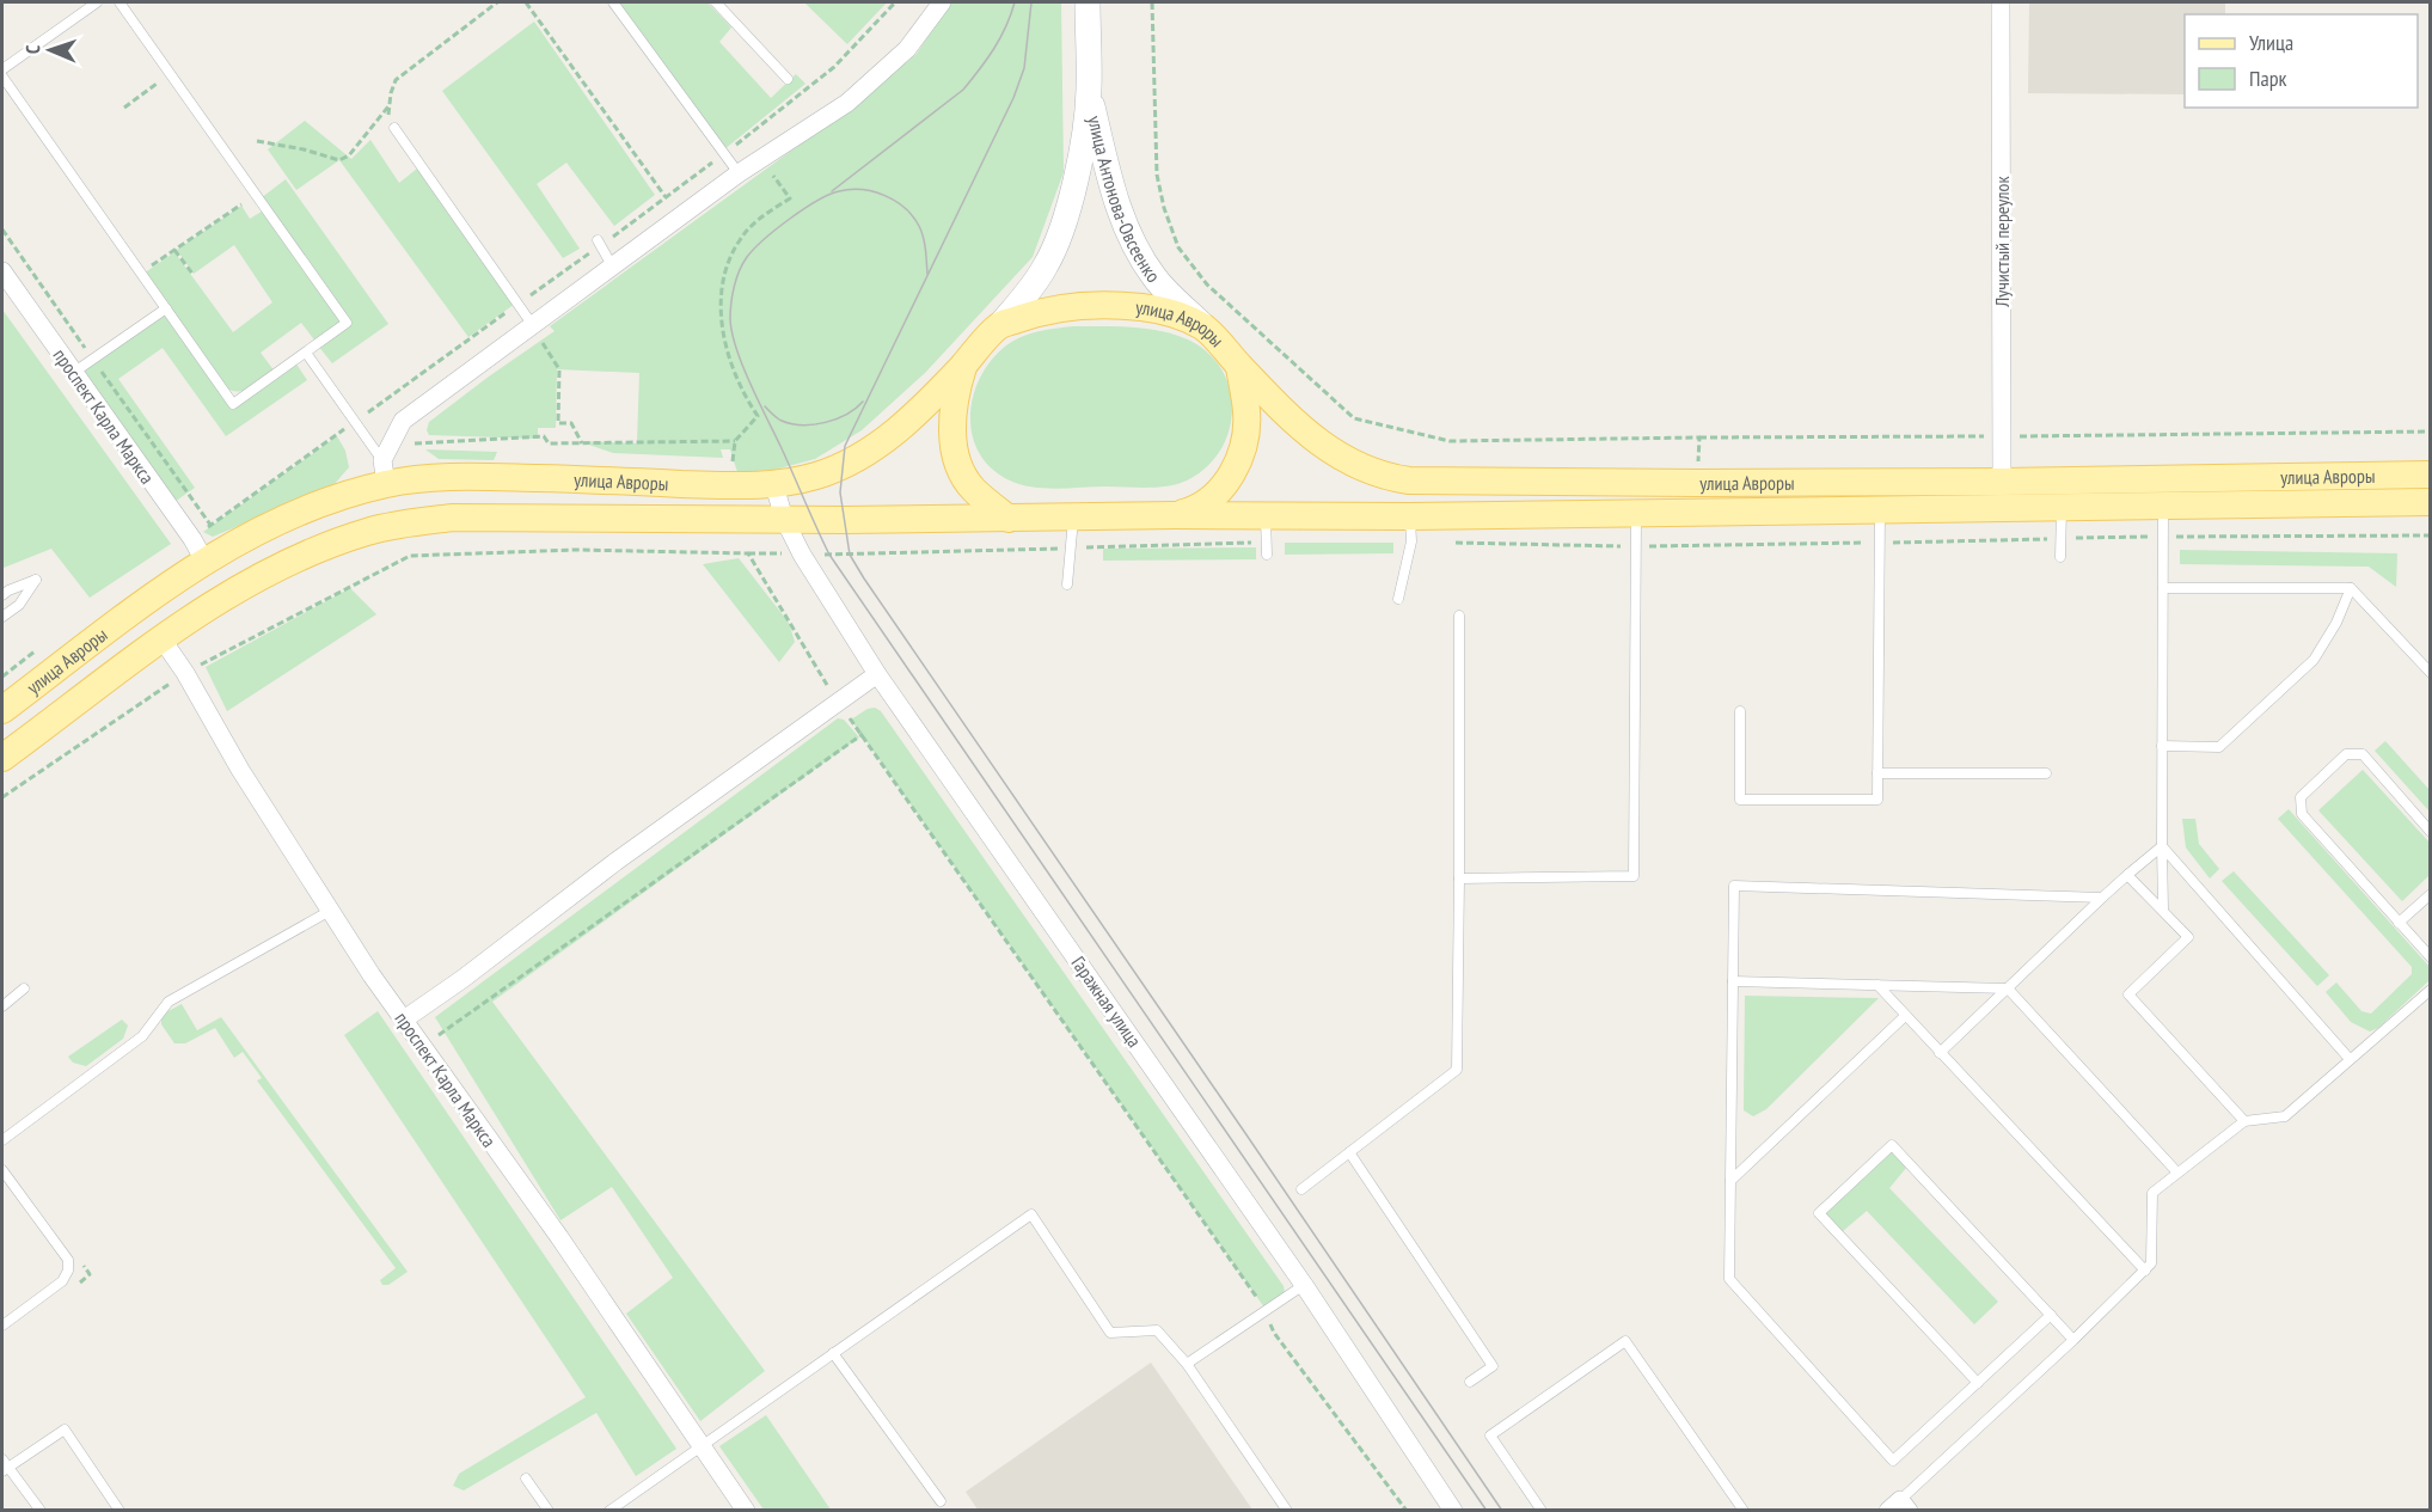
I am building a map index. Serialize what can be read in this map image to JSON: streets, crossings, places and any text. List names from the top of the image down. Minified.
{"streets":{"main road":["улица Антонова-Овсеенко","улица Авроры"],"street":["Лучистый переулок","проспект Карла Маркса","Гаражная улица"]},"crossings":[["улица Антонова-Овсеенко","улица Авроры"],["Лучистый переулок","улица Авроры"],["улица Авроры","проспект Карла Маркса"],["улица Авроры","Гаражная улица"]],"legend":["Улица","Парк"],"north":"left"}
